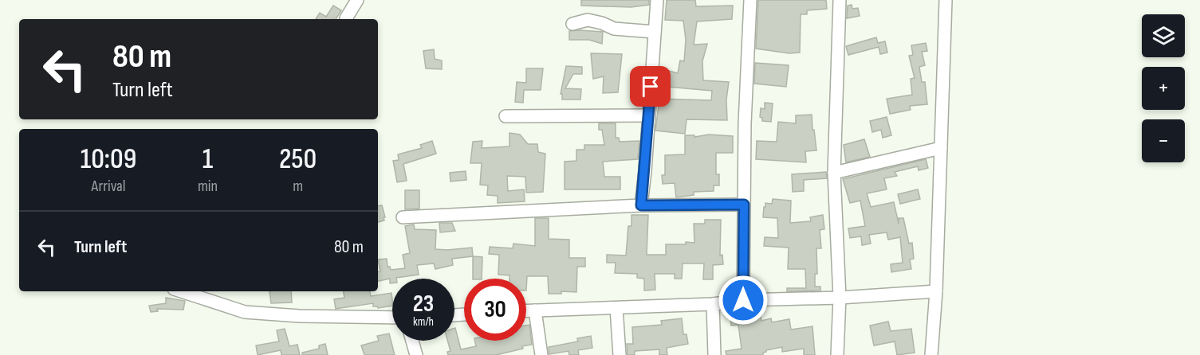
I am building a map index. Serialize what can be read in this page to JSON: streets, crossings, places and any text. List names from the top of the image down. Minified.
{"page":{"map_buttons":["+","−"],"turn":["80 m","Turn left"],"eta":["10:09","Arrival","1","min","250","m"],"list":[{"name":"Turn left","value":"80 m"}],"speed":"23 km/h","limit":"30"}}
